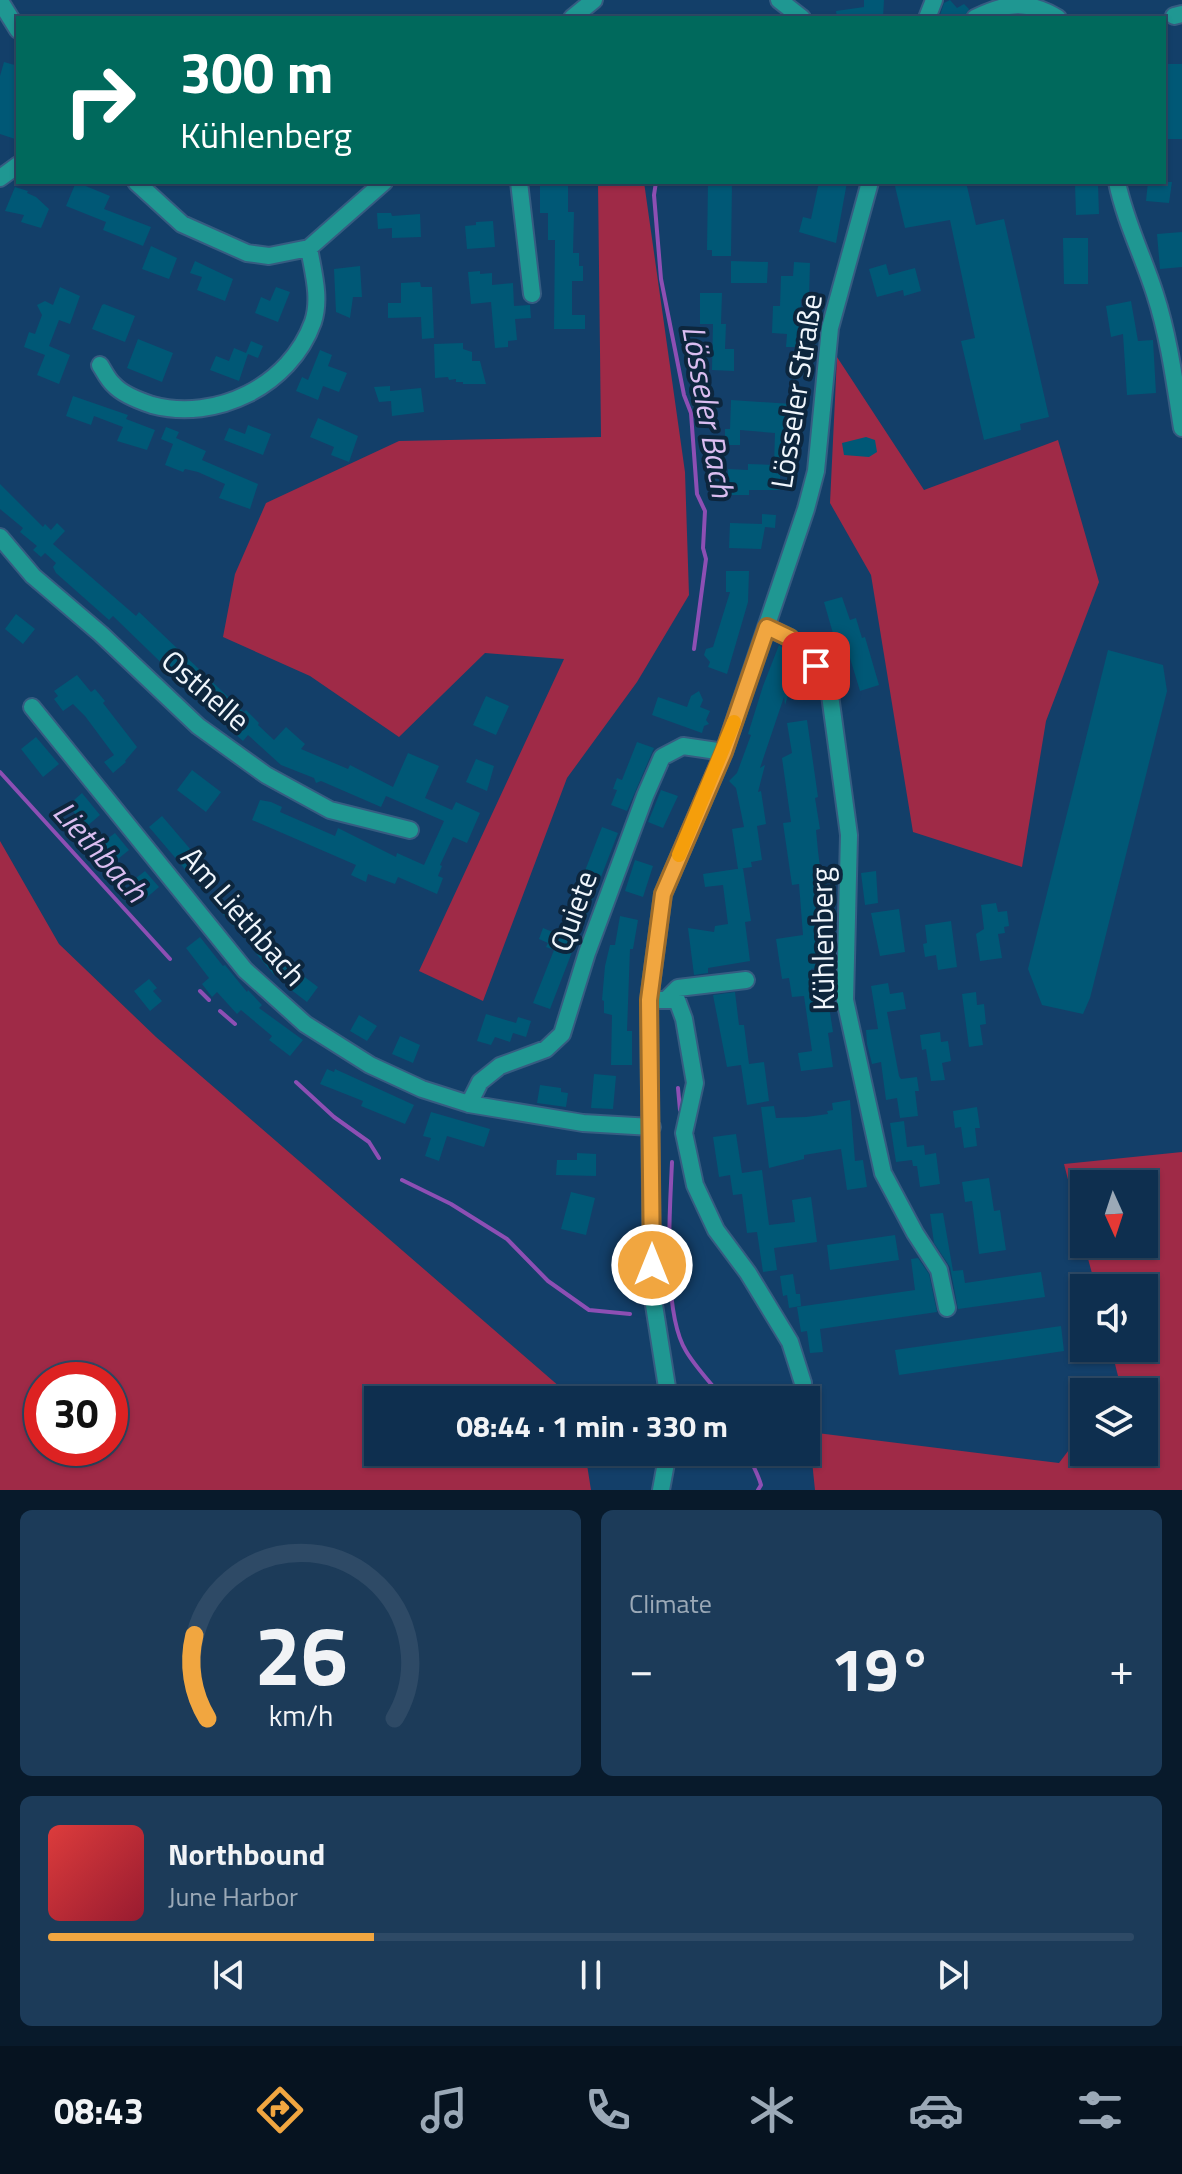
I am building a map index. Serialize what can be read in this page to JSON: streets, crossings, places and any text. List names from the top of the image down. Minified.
{"streets":{"street":["Lösseler Straße","Osthelle","Quiete","Am Liethbach","Kühlenberg"]},"crossings":[["Lösseler Straße","Quiete"],["Lösseler Straße","Am Liethbach"],["Lösseler Straße","Kühlenberg"],["Quiete","Am Liethbach"]],"water":["Lösseler Bach","Liethbach"],"north":"bottom","page":{"turn":["300 m","Kühlenberg"],"limit":"30","trip":"08:44 · 1 min · 330 m","tile":"Climate","heat":["−","19°","+"],"song":["Northbound","June Harbor"],"tabs":"08:43","gauge":["26","km/h"]}}
